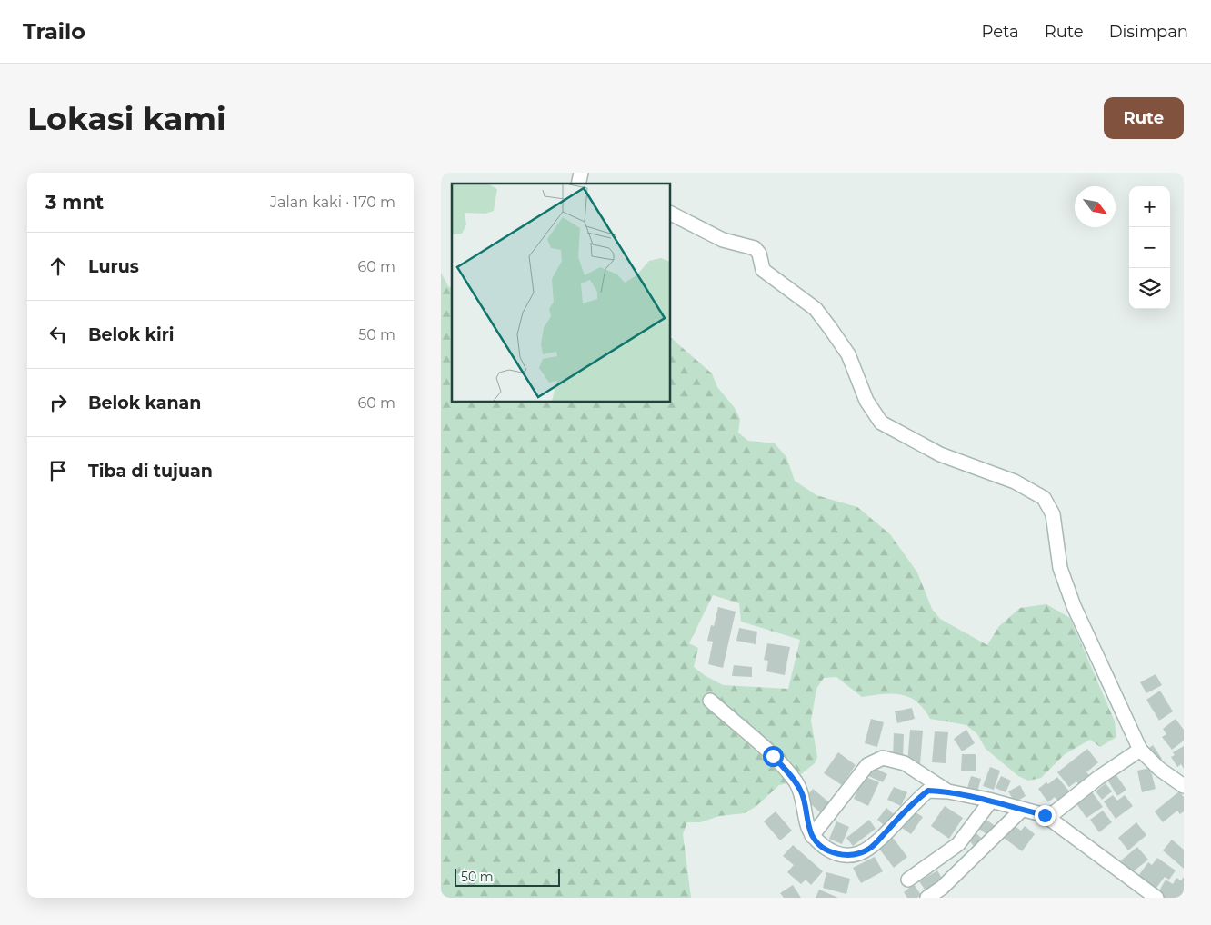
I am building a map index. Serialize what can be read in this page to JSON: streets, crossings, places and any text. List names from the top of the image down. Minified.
{"scale_bar":"50 m","north":"bottom right","page":{"header":"Trailo","nav":["Peta","Rute","Disimpan"],"buttons":"Rute","title":"Lokasi kami","heading":["3 mnt","Jalan kaki · 170 m"],"map_buttons":["+","−"],"list":[["Lurus","60 m"],["Belok kiri","50 m"],["Belok kanan","60 m"],"Tiba di tujuan"],"scale":"50 m"}}
